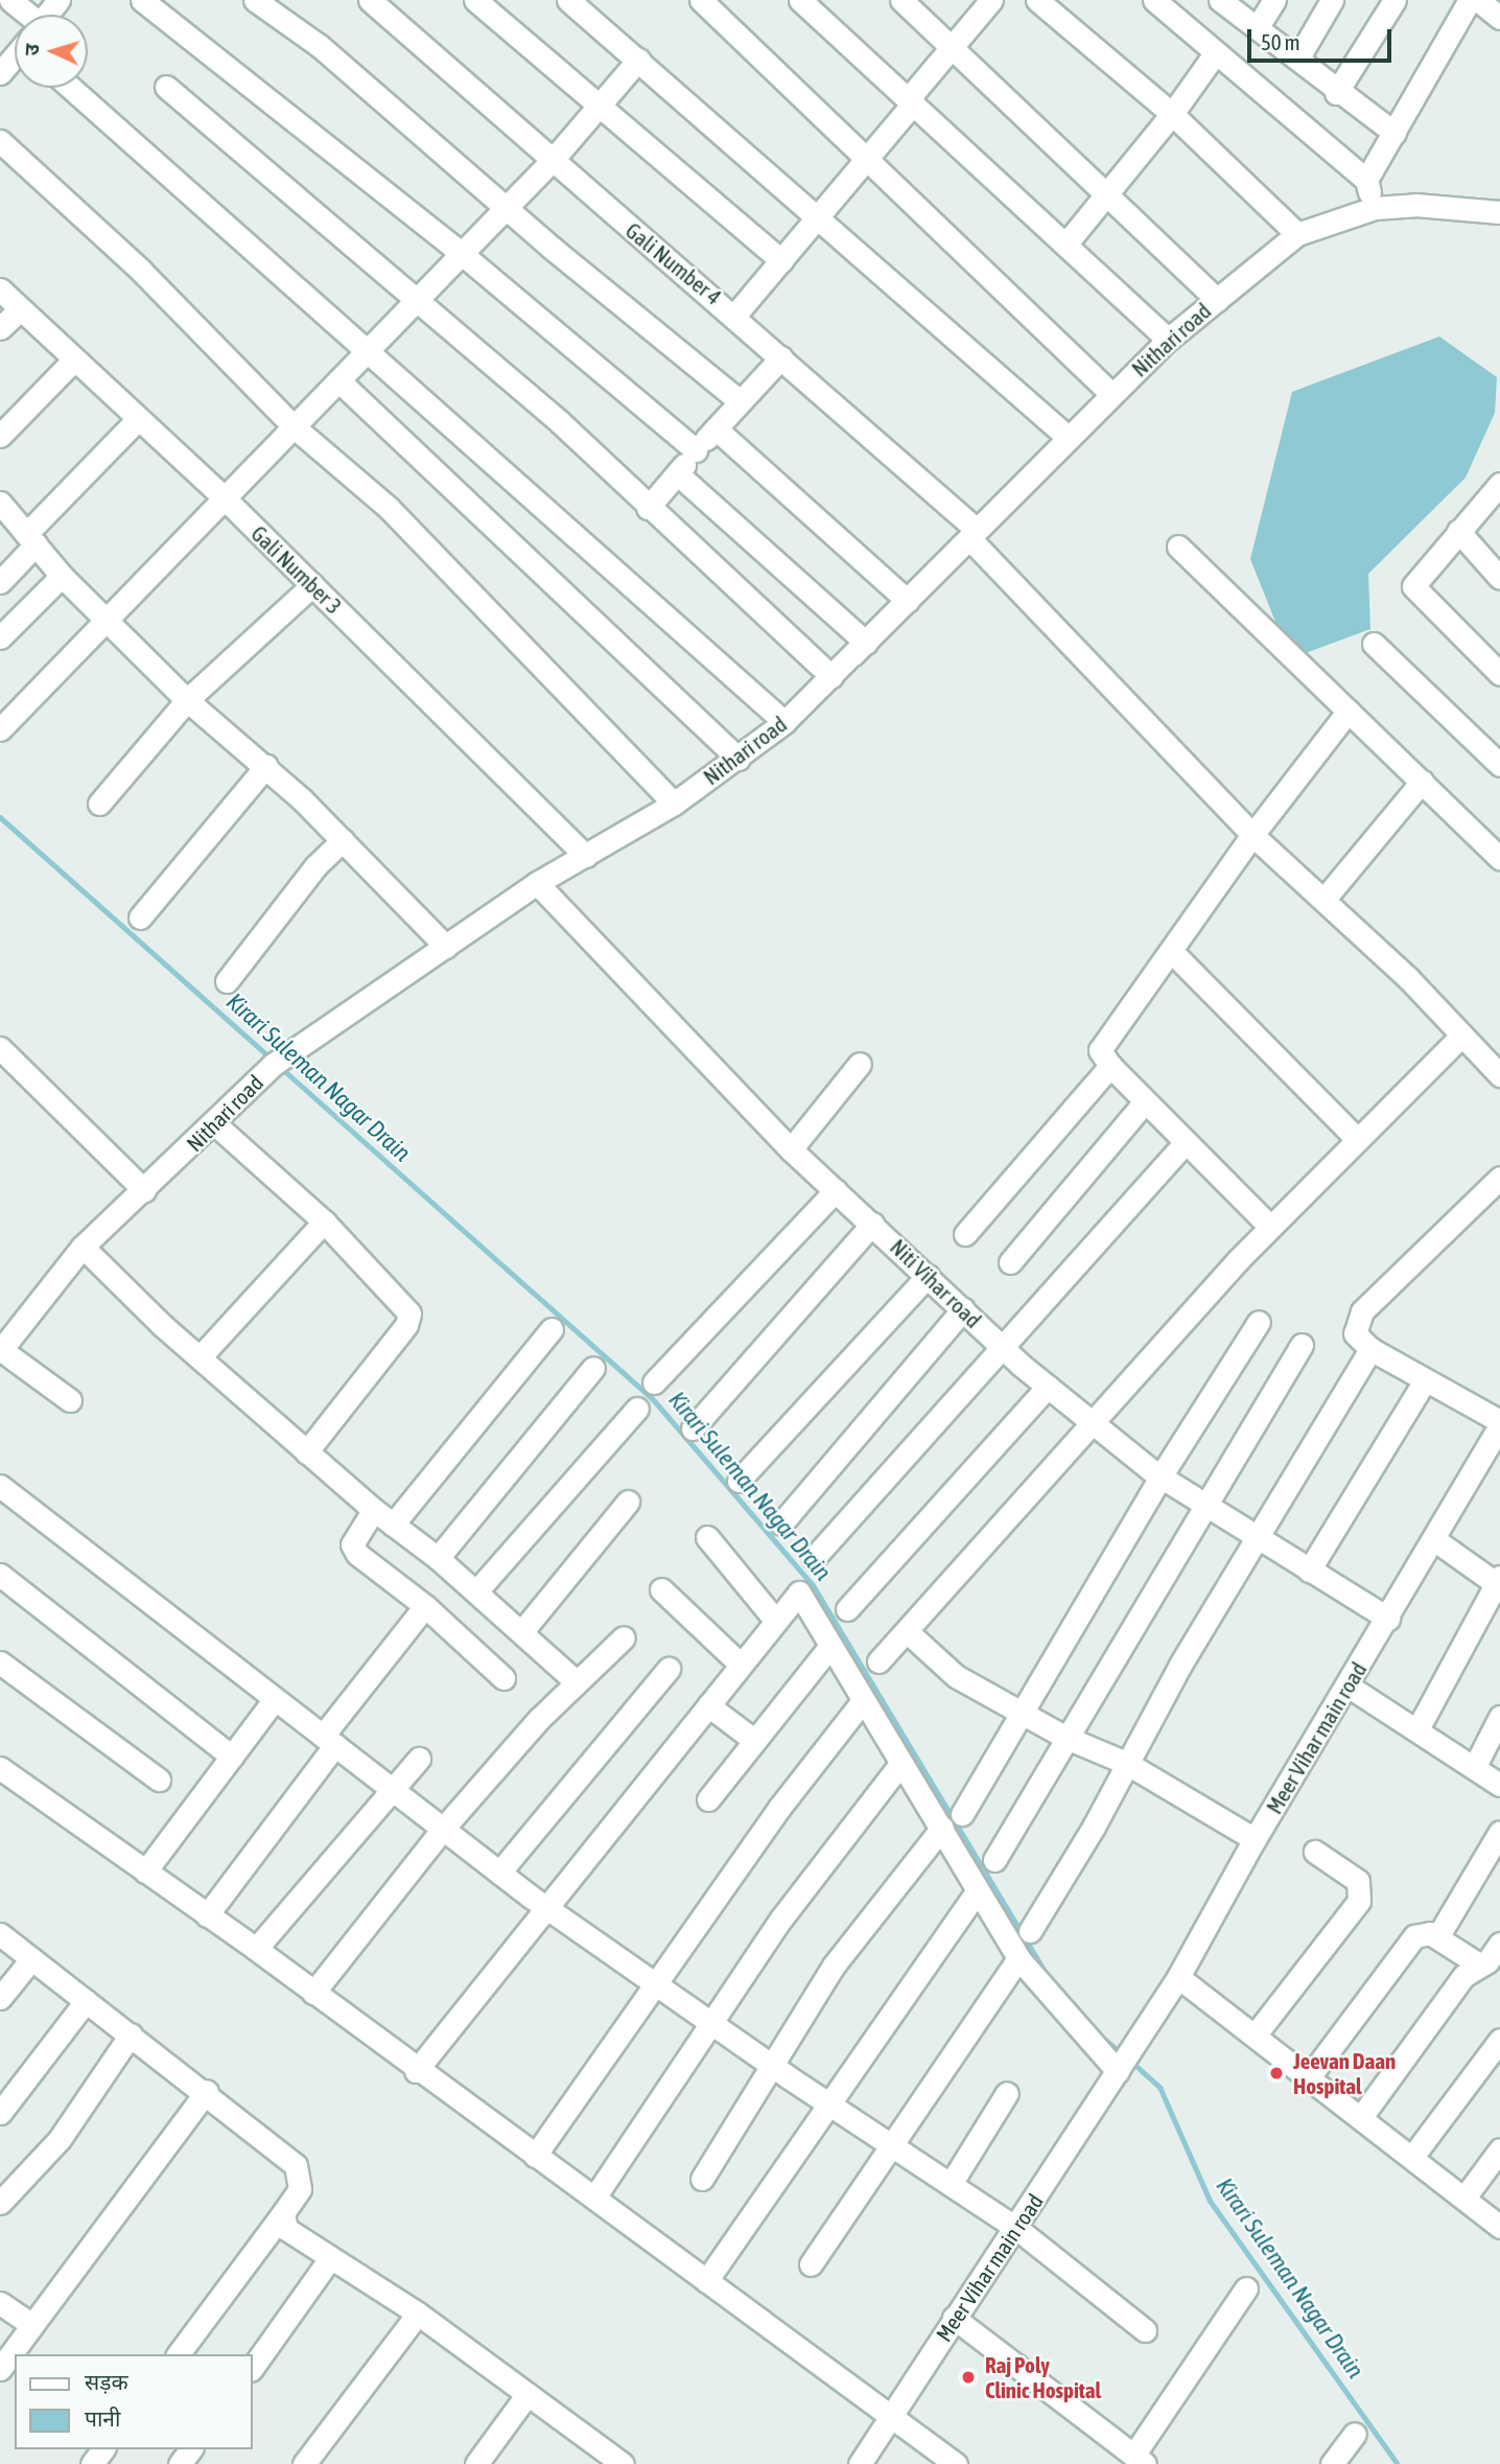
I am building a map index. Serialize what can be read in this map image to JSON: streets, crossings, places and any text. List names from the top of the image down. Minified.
{"streets":{"street":["Gali Number 4","Nithari road","Gali Number 3","Niti Vihar road","Meer Vihar main road"]},"crossings":[["Gali Number 4","Nithari road"],["Nithari road","Gali Number 3"],["Nithari road","Niti Vihar road"],["Niti Vihar road","Meer Vihar main road"]],"water":["Kirari Suleman Nagar Drain"],"places":["Jeevan Daan Hospital","Raj Poly Clinic Hospital"],"legend":["सड़क","पानी"],"scale_bar":"50 m","north":"left"}
